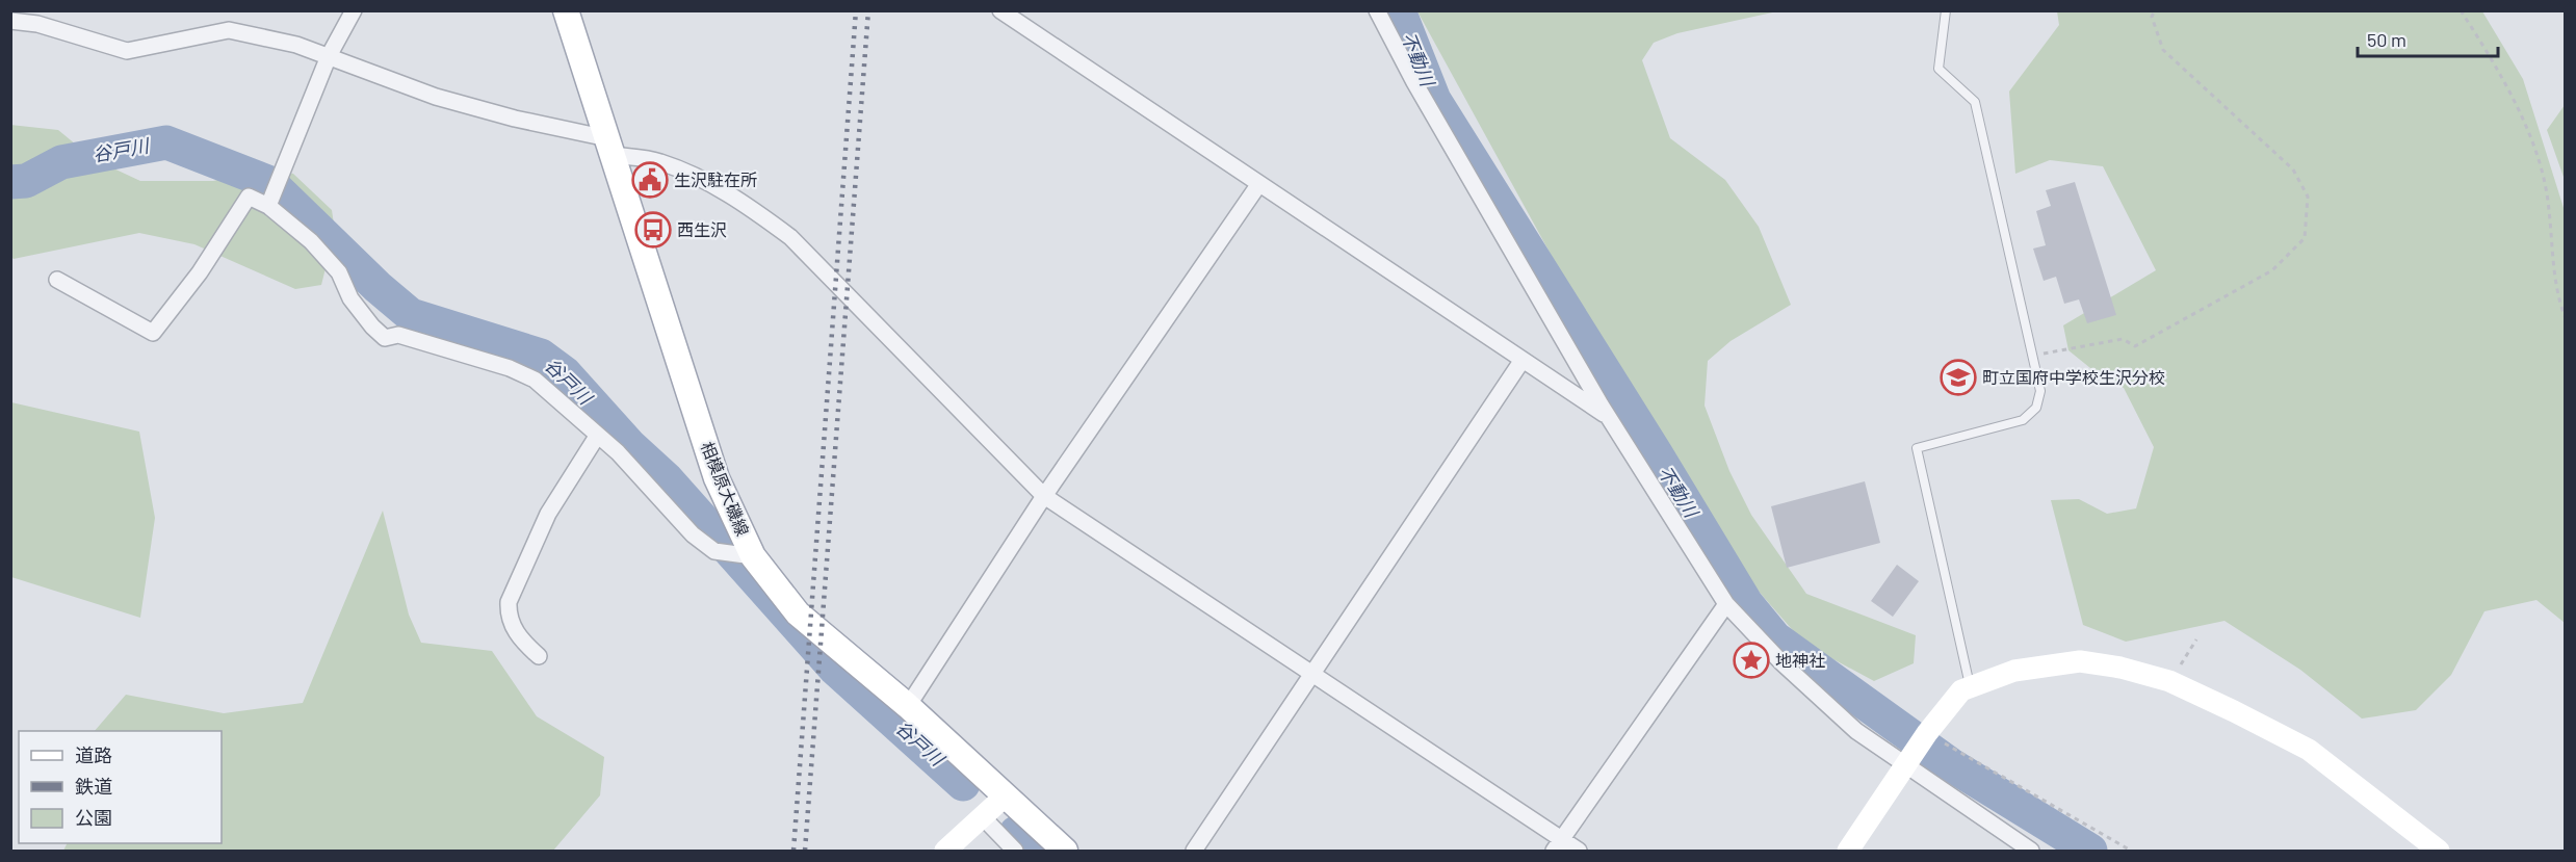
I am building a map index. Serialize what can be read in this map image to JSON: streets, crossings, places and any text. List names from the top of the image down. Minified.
{"streets":{"main road":["相模原大磯線"]},"water":["不動川","谷戸川"],"places":{"public building":["生沢駐在所"],"bus stop":["西生沢"],"school or university":["町立国府中学校生沢分校"],"place":["地神社"]},"legend":["道路","鉄道","公園"],"scale_bar":"50 m"}
